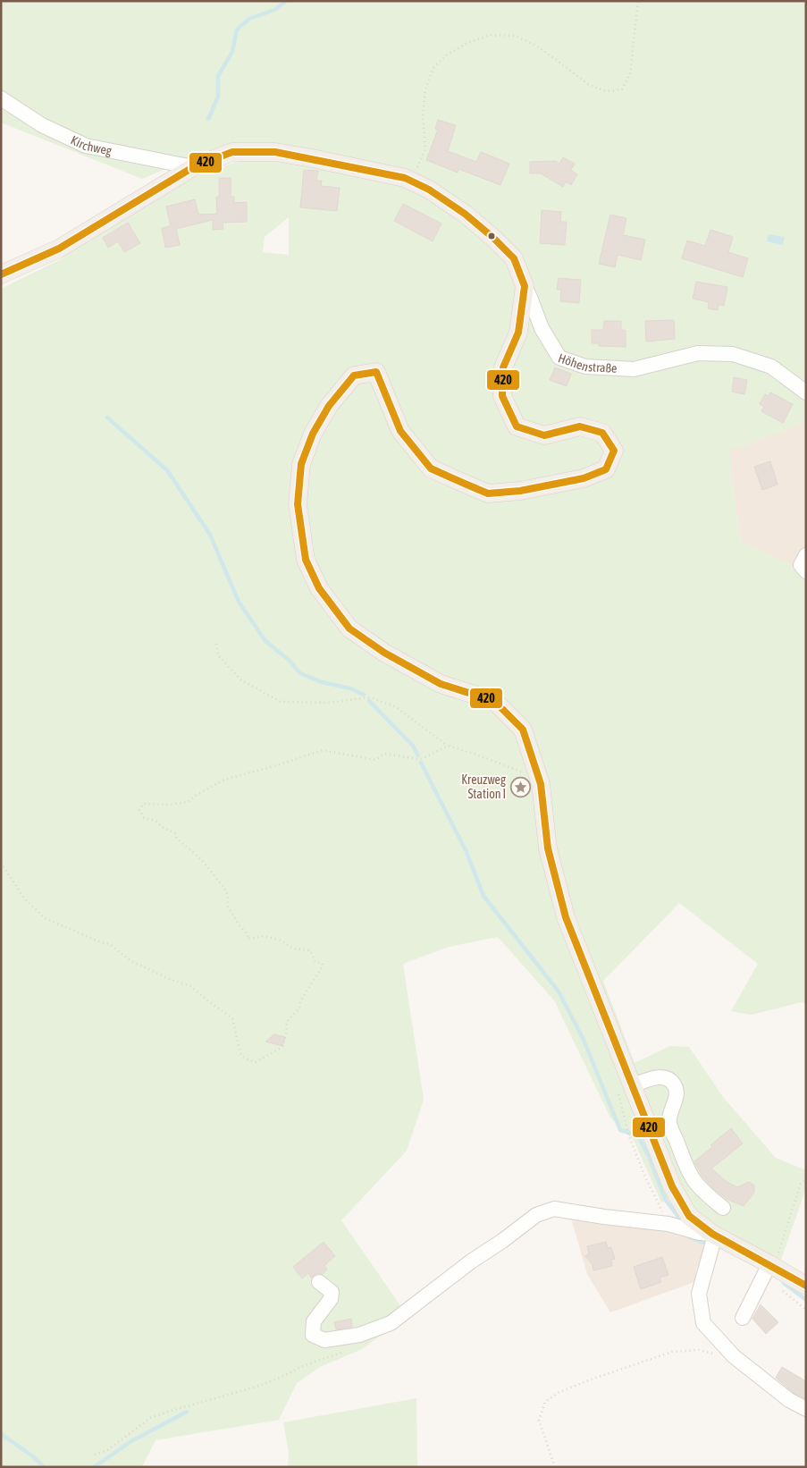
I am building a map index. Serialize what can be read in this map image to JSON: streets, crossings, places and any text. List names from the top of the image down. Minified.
{"streets":{"main road":["Höhenstraße"],"street":["Kirchweg"]},"crossings":[["Kirchweg","Höhenstraße"]],"places":{"place":["Kreuzweg Station I"]},"lines":["transit line 420"]}
